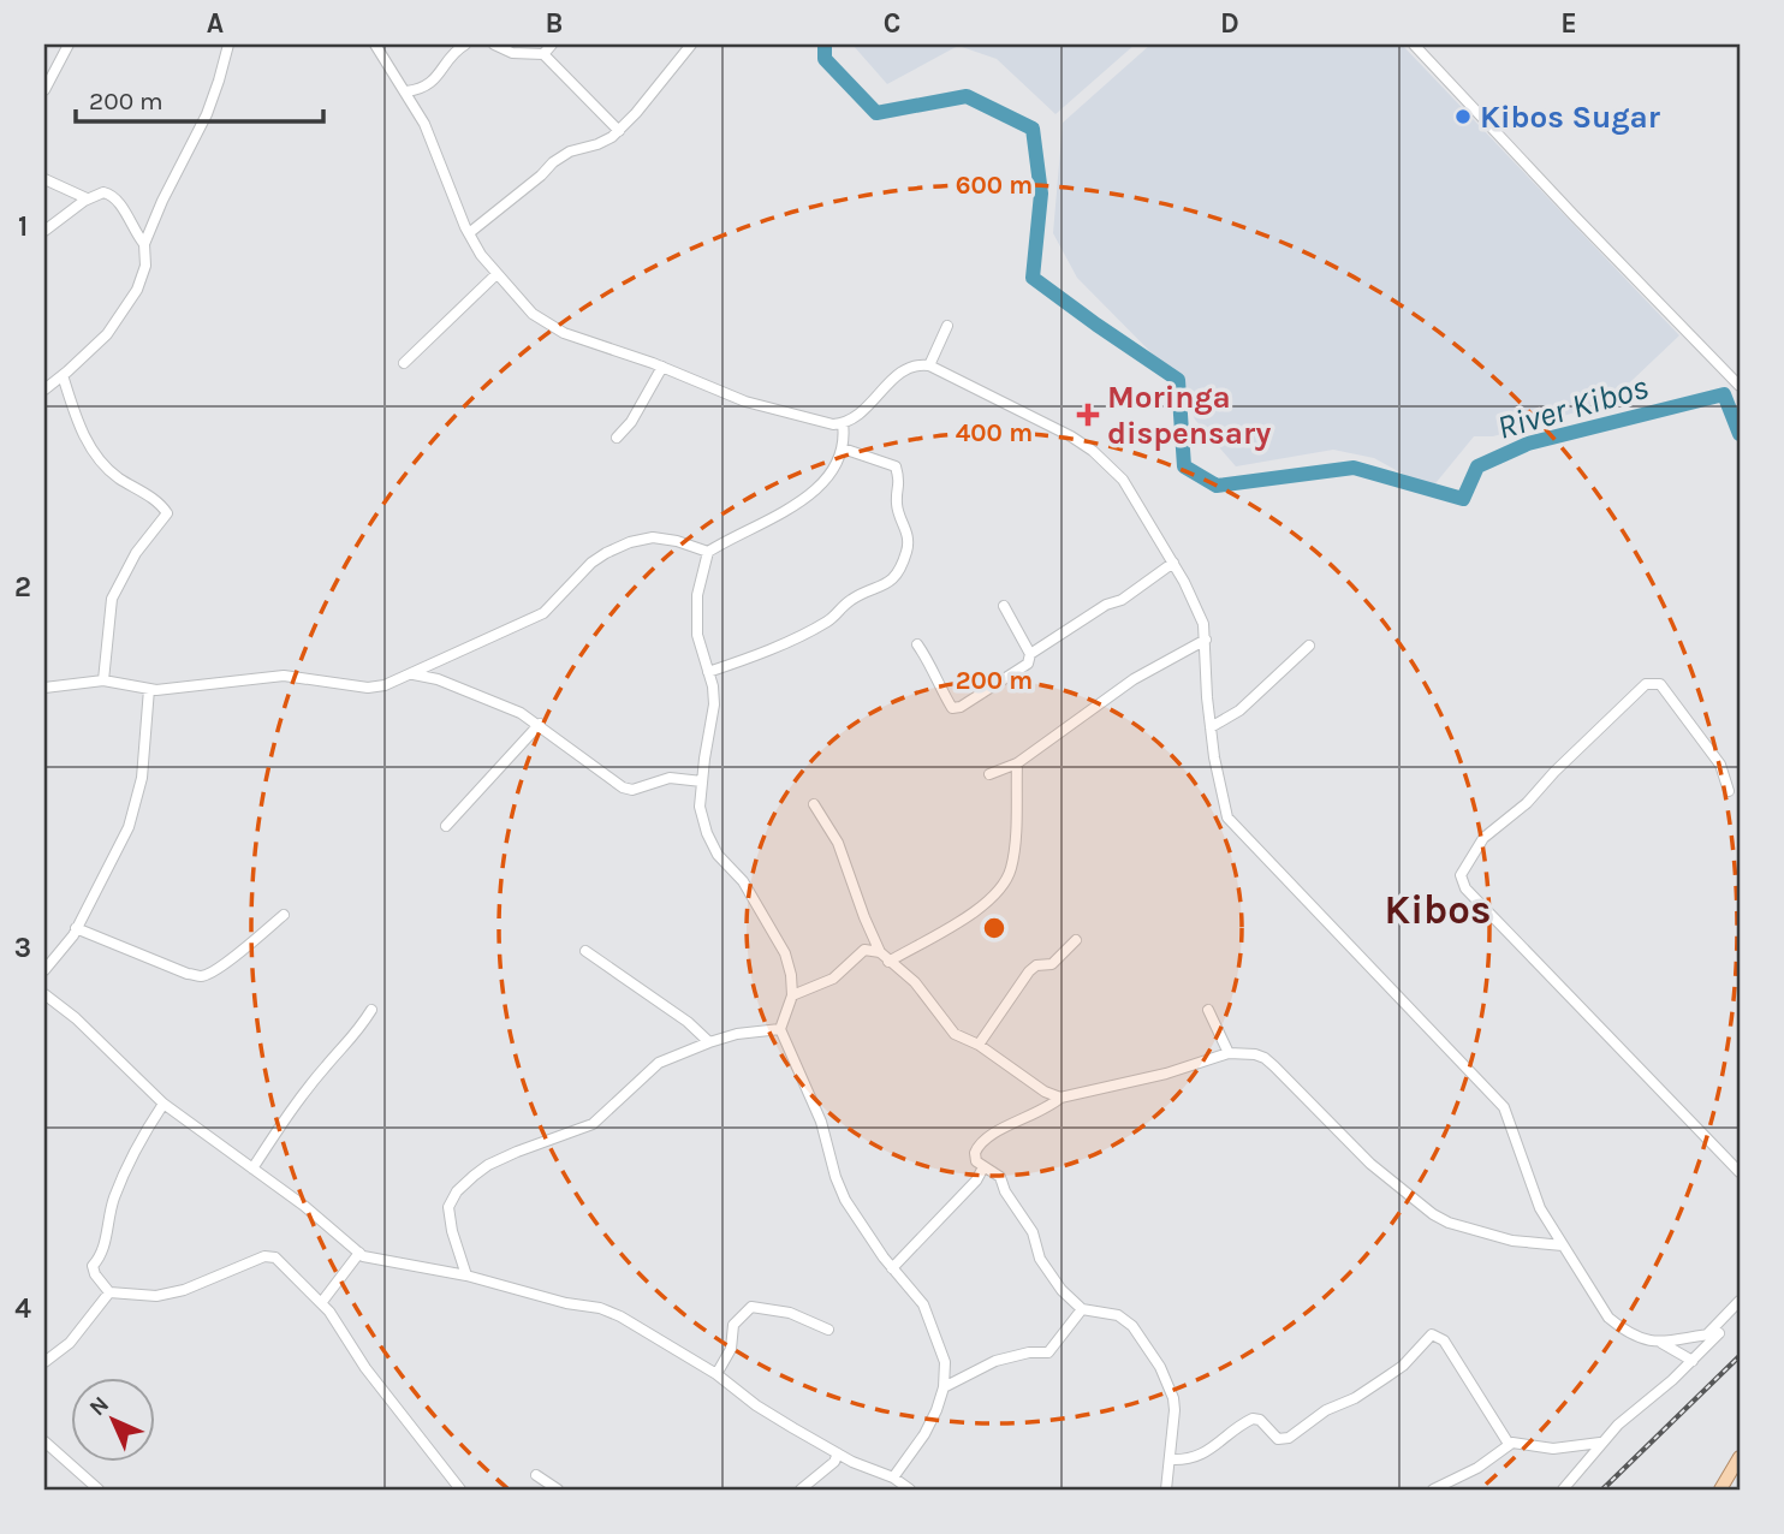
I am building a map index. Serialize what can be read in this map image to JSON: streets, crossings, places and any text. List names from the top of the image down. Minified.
{"districts":["Kibos"],"water":["River Kibos"],"places":{"other":["Kibos Sugar"],"health":["Moringa dispensary"]},"scale_bar":"200 m","north":"top left","grid":{"columns":["A","B","C","D","E"],"rows":["1","2","3","4"]},"rings":["600 m","400 m","200 m"]}
